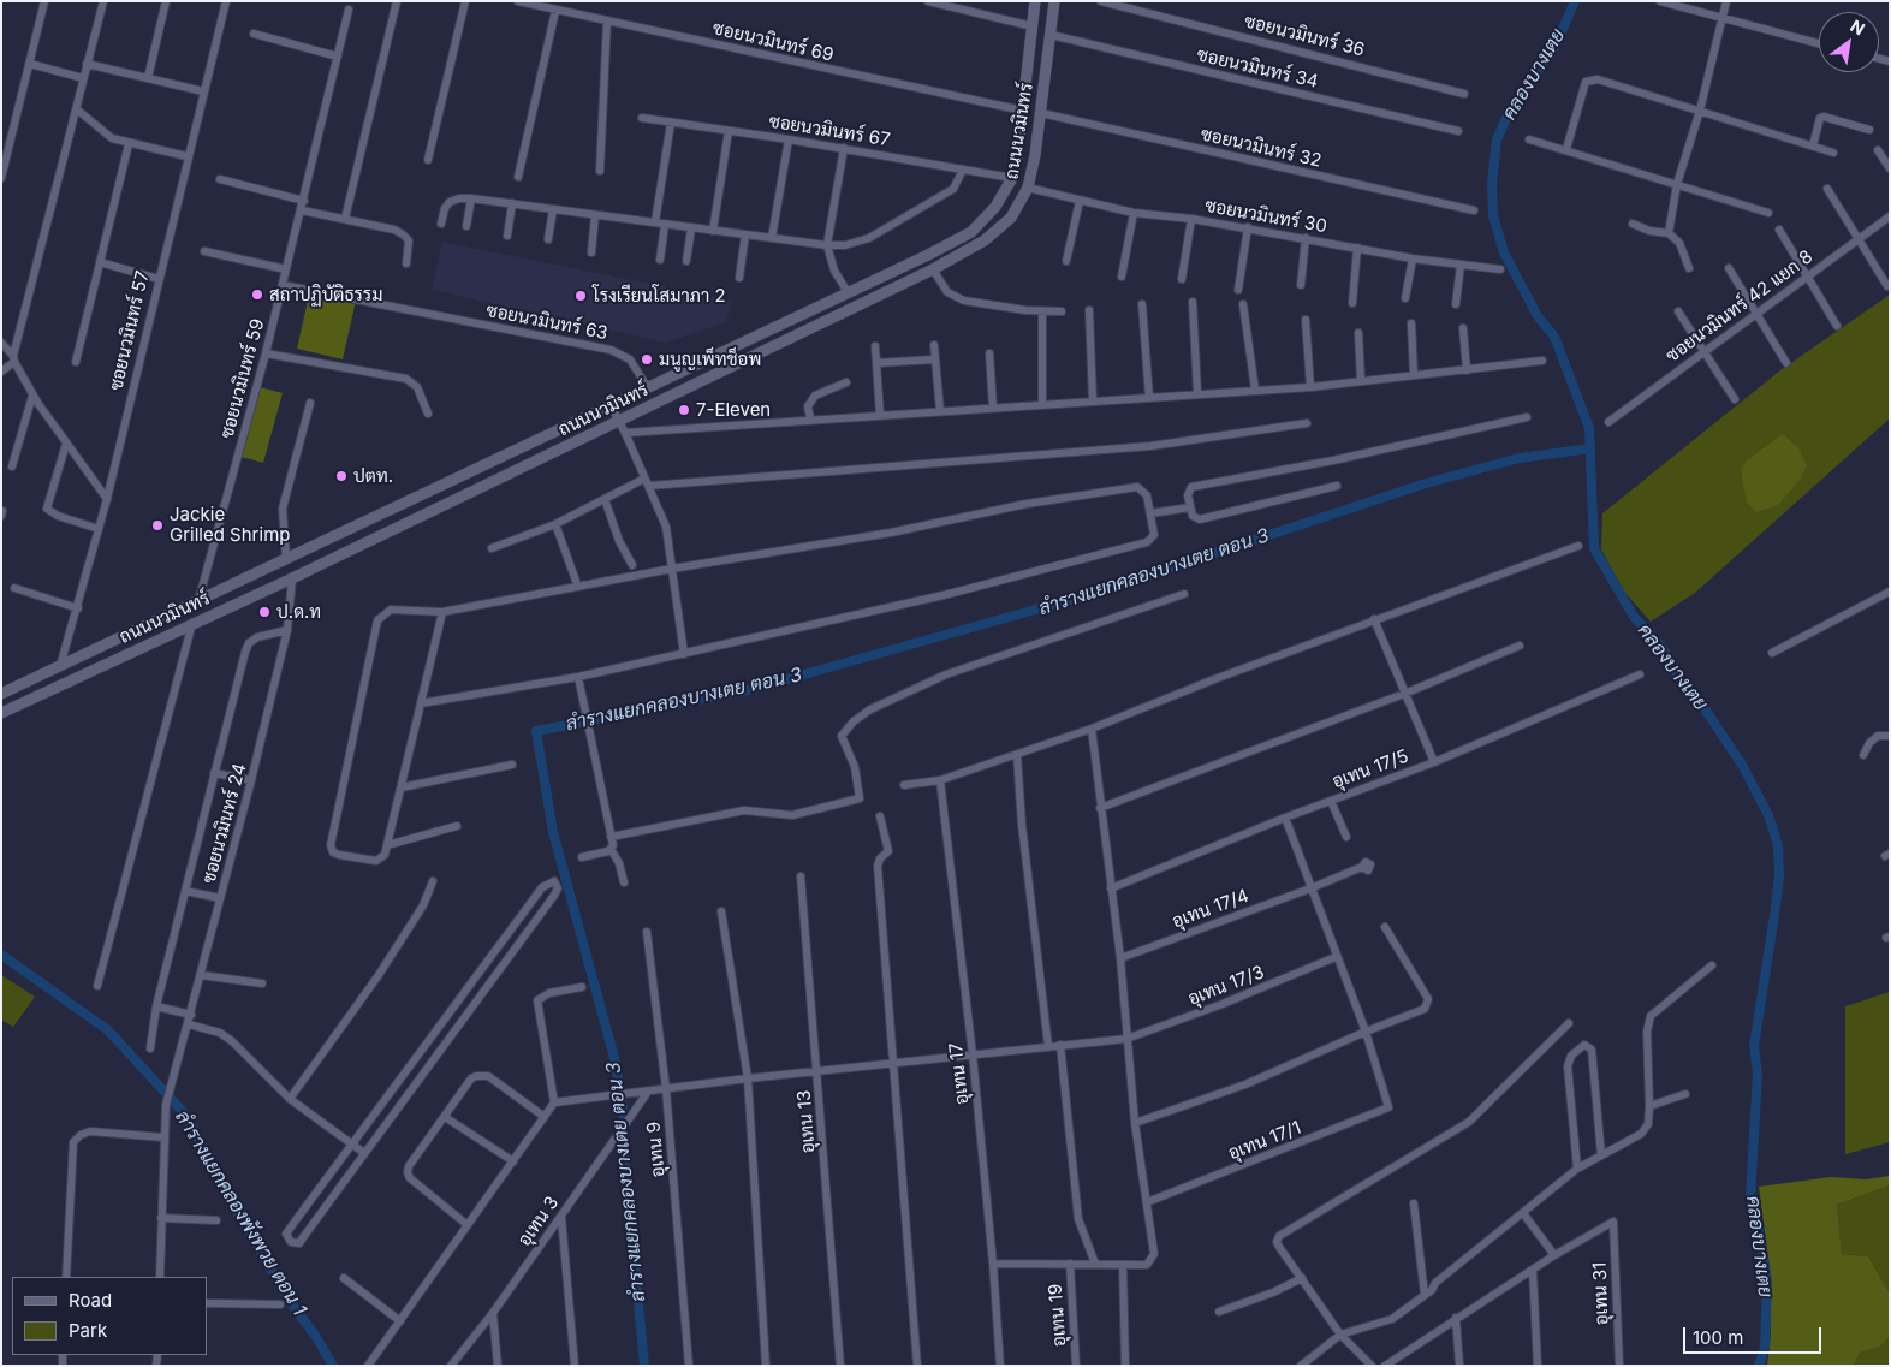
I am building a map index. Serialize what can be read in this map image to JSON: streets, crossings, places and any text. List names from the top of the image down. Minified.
{"streets":{"main road":["ถนนนวมินทร์"],"street":["ซอยนวมินทร์ 36","ซอยนวมินทร์ 69","ซอยนวมินทร์ 34","ซอยนวมินทร์ 67","ซอยนวมินทร์ 32","ซอยนวมินทร์ 30","ซอยนวมินทร์ 42 แยก 8","ซอยนวมินทร์ 63","ซอยนวมินทร์ 57","ซอยนวมินทร์ 59","อุเทน 17/5","ซอยนวมินทร์ 24","อุเทน 17/4","อุเทน 17/3","อุเทน 17","อุเทน 13","อุเทน 17/1","อุเทน 9","อุเทน 3","อุเทน 31","อุเทน 19"]},"crossings":[["ซอยนวมินทร์ 69","ถนนนวมินทร์"],["ซอยนวมินทร์ 34","ถนนนวมินทร์"],["ซอยนวมินทร์ 67","ถนนนวมินทร์"],["ถนนนวมินทร์","ซอยนวมินทร์ 32"],["ถนนนวมินทร์","ซอยนวมินทร์ 30"],["ถนนนวมินทร์","ซอยนวมินทร์ 63"],["ถนนนวมินทร์","ซอยนวมินทร์ 57"],["ถนนนวมินทร์","ซอยนวมินทร์ 59"],["ถนนนวมินทร์","ซอยนวมินทร์ 24"],["ซอยนวมินทร์ 63","ซอยนวมินทร์ 59"],["อุเทน 17/3","อุเทน 17"],["อุเทน 17/3","อุเทน 13"],["อุเทน 17/3","อุเทน 9"],["อุเทน 17/3","อุเทน 3"]],"water":["คลองบางเตย","ลำรางแยกคลองบางเตย ตอน 3","ลำรางแยกคลองพังพวย ตอน 1"],"places":["สถาปฏิบัติธรรม","โรงเรียนโสมาภา 2","มนูญเพ็ทช็อพ","7-Eleven","ปตท.","Jackie Grilled Shrimp","ป.ด.ท"],"legend":["Road","Park"],"scale_bar":"100 m","north":"top right"}
